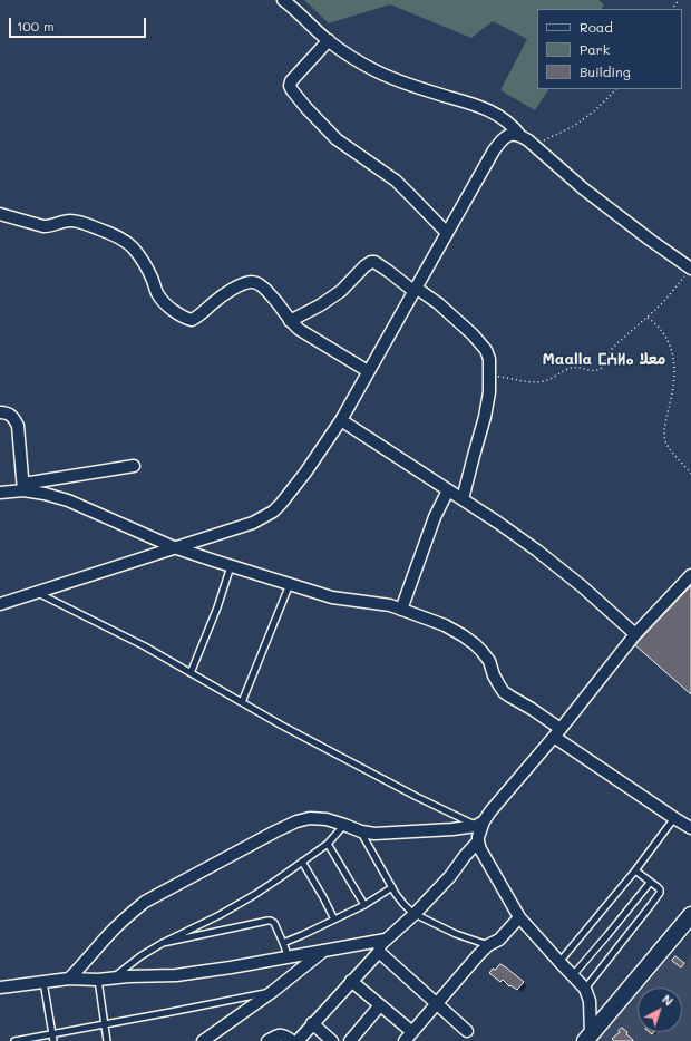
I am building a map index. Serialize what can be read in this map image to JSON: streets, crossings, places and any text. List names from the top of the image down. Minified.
{"districts":["Maalla ⵎⵄⵍⴰ معلا"],"legend":["Road","Park","Building"],"scale_bar":"100 m","north":"top right"}
